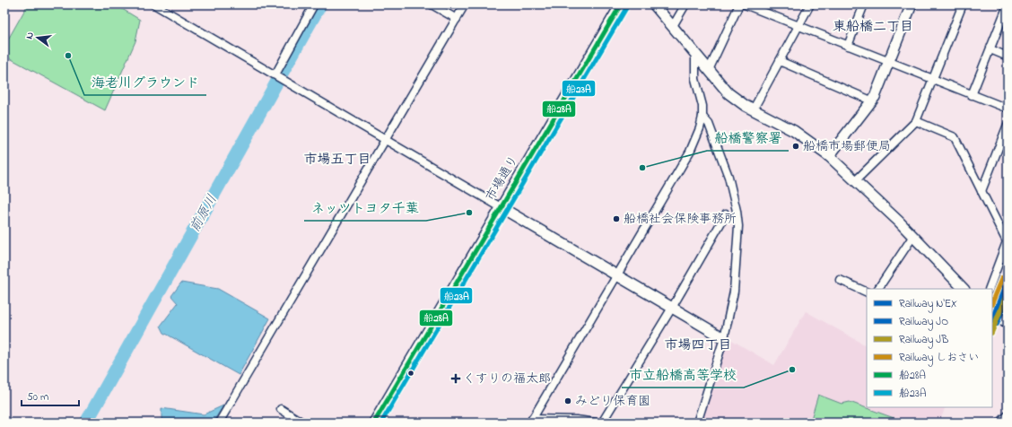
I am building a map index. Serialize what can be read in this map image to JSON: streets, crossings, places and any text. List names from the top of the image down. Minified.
{"streets":{"street":["市場通り"]},"districts":["東船橋二丁目","市場五丁目","市場四丁目"],"water":["前原川"],"places":{"other":["海老川グラウンド","船橋市場郵便局","船橋警察署","ネッツトヨタ千葉","船橋社会保険事務所","市立船橋高等学校","みどり保育園"],"health":["くすりの福太郎"]},"lines":["transit line 船28A","transit line 船23A","rail line しおさい","rail line N'EX","rail line JB","rail line JO"],"legend":["Railway N'EX","Railway JO","Railway JB","Railway しおさい","船28A","船23A"],"scale_bar":"50 m","north":"left"}
